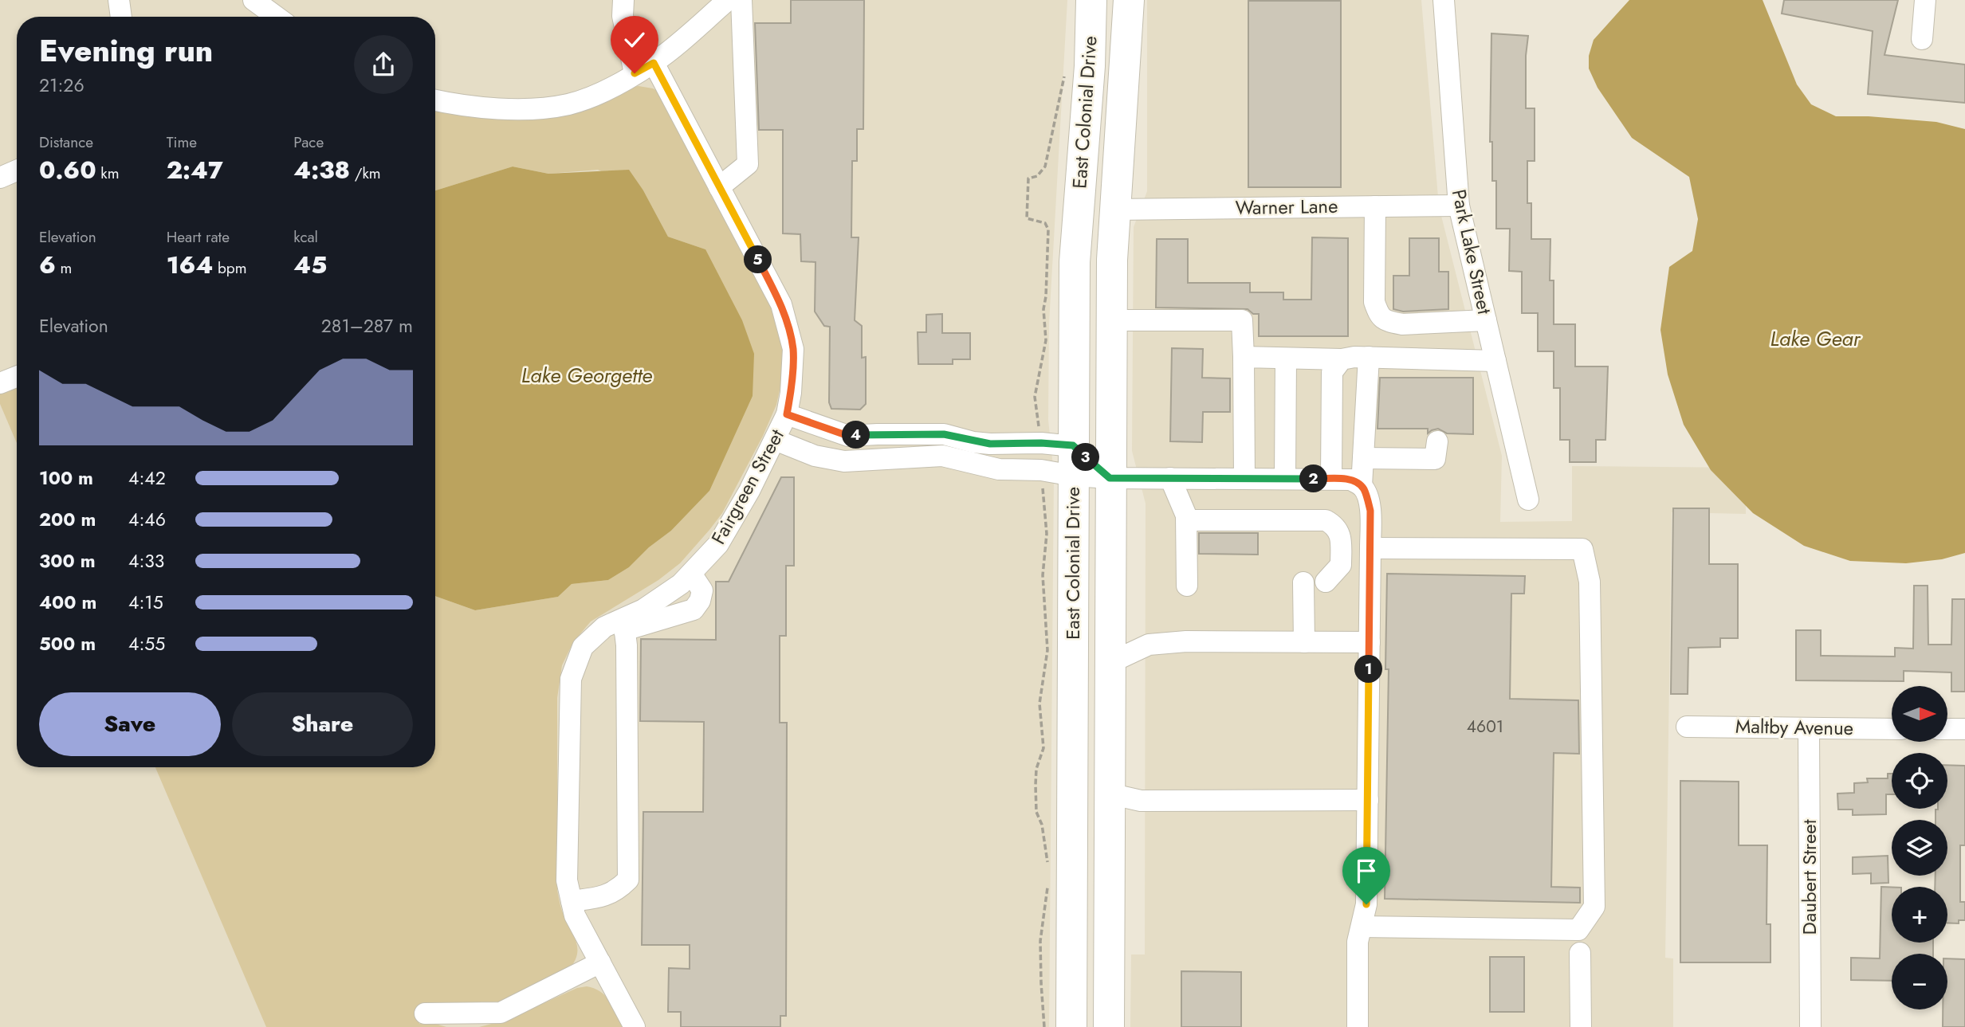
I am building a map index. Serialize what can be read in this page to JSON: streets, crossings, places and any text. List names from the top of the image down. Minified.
{"streets":{"highway":["East Colonial Drive"],"street":["Warner Lane","Park Lake Street","Fairgreen Street","Maltby Avenue","Daubert Street"]},"crossings":[["East Colonial Drive","Warner Lane"],["Warner Lane","Park Lake Street"],["Maltby Avenue","Daubert Street"]],"water":["Lake Gear","Lake Georgette"],"house_numbers":["4601"],"north":"right","page":{"heading":["Evening run","21:26"],"stats":[["Distance","0.60 km"],["Time","2:47"],["Pace","4:38 /km"],["Elevation","6 m"],["Heart rate","164 bpm"],["kcal","45"]],"pins":["5","4","3","2","1"],"chart":["Elevation","281–287 m"],"list":[{"name":"100 m","note":"4:42"},{"name":"200 m","note":"4:46"},{"name":"300 m","note":"4:33"},{"name":"400 m","note":"4:15"},{"name":"500 m","note":"4:55"}],"buttons":["Save","Share"],"map_buttons":["+","−"]}}
